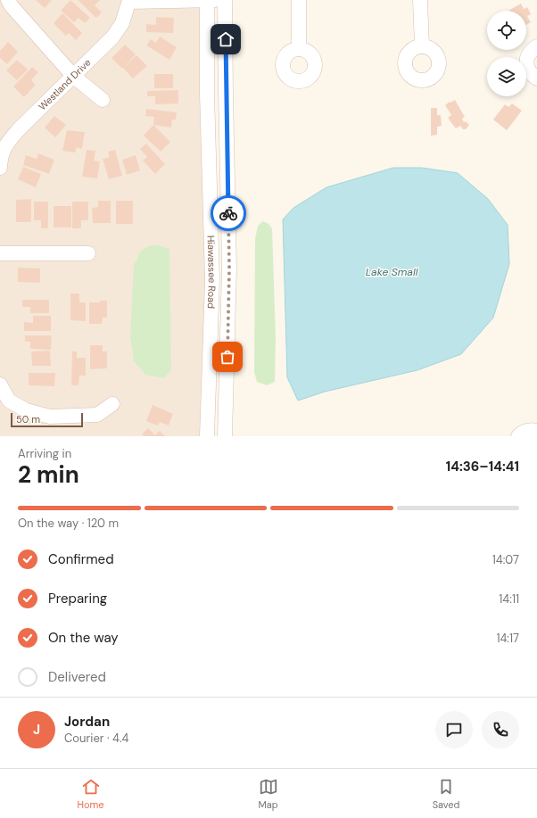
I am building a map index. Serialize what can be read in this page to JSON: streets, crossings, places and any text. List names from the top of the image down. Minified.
{"streets":{"street":["Westland Drive","Hiawassee Road"]},"water":["Lake Small"],"scale_bar":"50 m","page":{"scale":"50 m","heading":["2 min","Arriving in","14:36–14:41"],"panel":["Jordan","Courier · 4.4"],"bar":"On the way · 120 m","list":[["Confirmed","14:07"],["Preparing","14:11"],["On the way","14:17"],"Delivered"],"round":"J","tabs":["Home","Map","Saved"]}}
